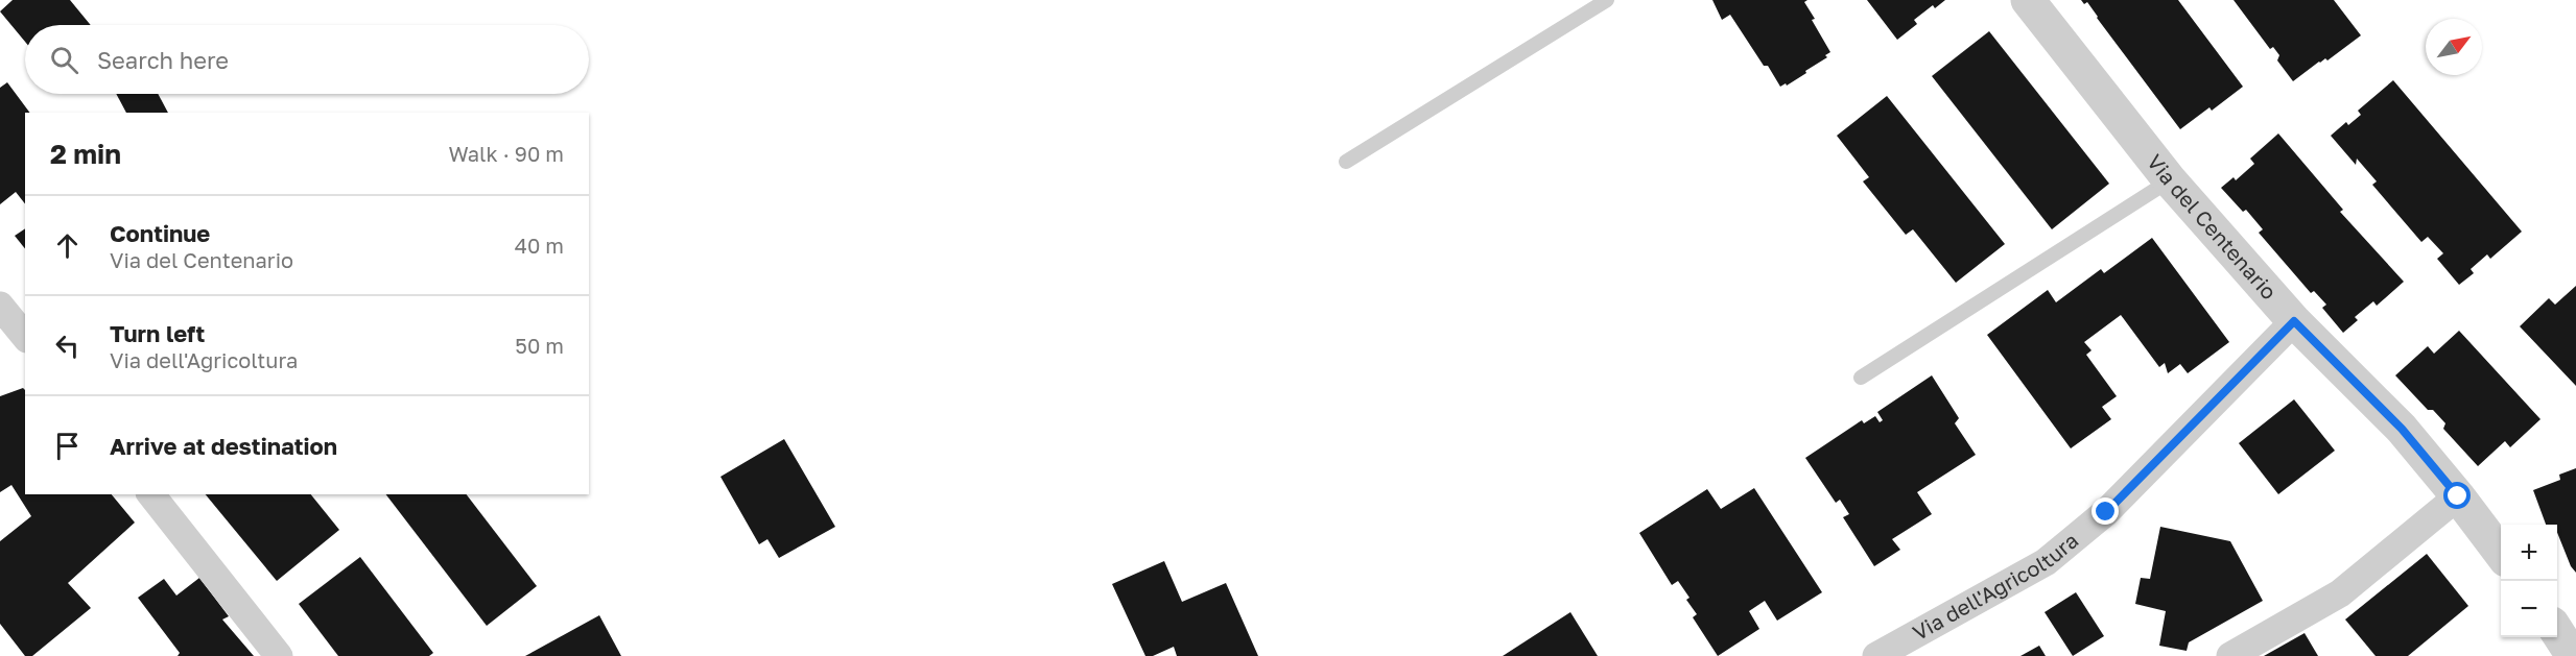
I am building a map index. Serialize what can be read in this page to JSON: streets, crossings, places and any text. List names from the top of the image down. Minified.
{"streets":{"street":["Via del Centenario","Via dell'Agricoltura"]},"crossings":[["Via del Centenario","Via dell'Agricoltura"]],"north":"top right","page":{"search":"Search here","heading":["2 min","Walk · 90 m"],"list":[["Continue","Via del Centenario","40 m"],["Turn left","Via dell'Agricoltura","50 m"],"Arrive at destination"],"map_buttons":["+","−"]}}
